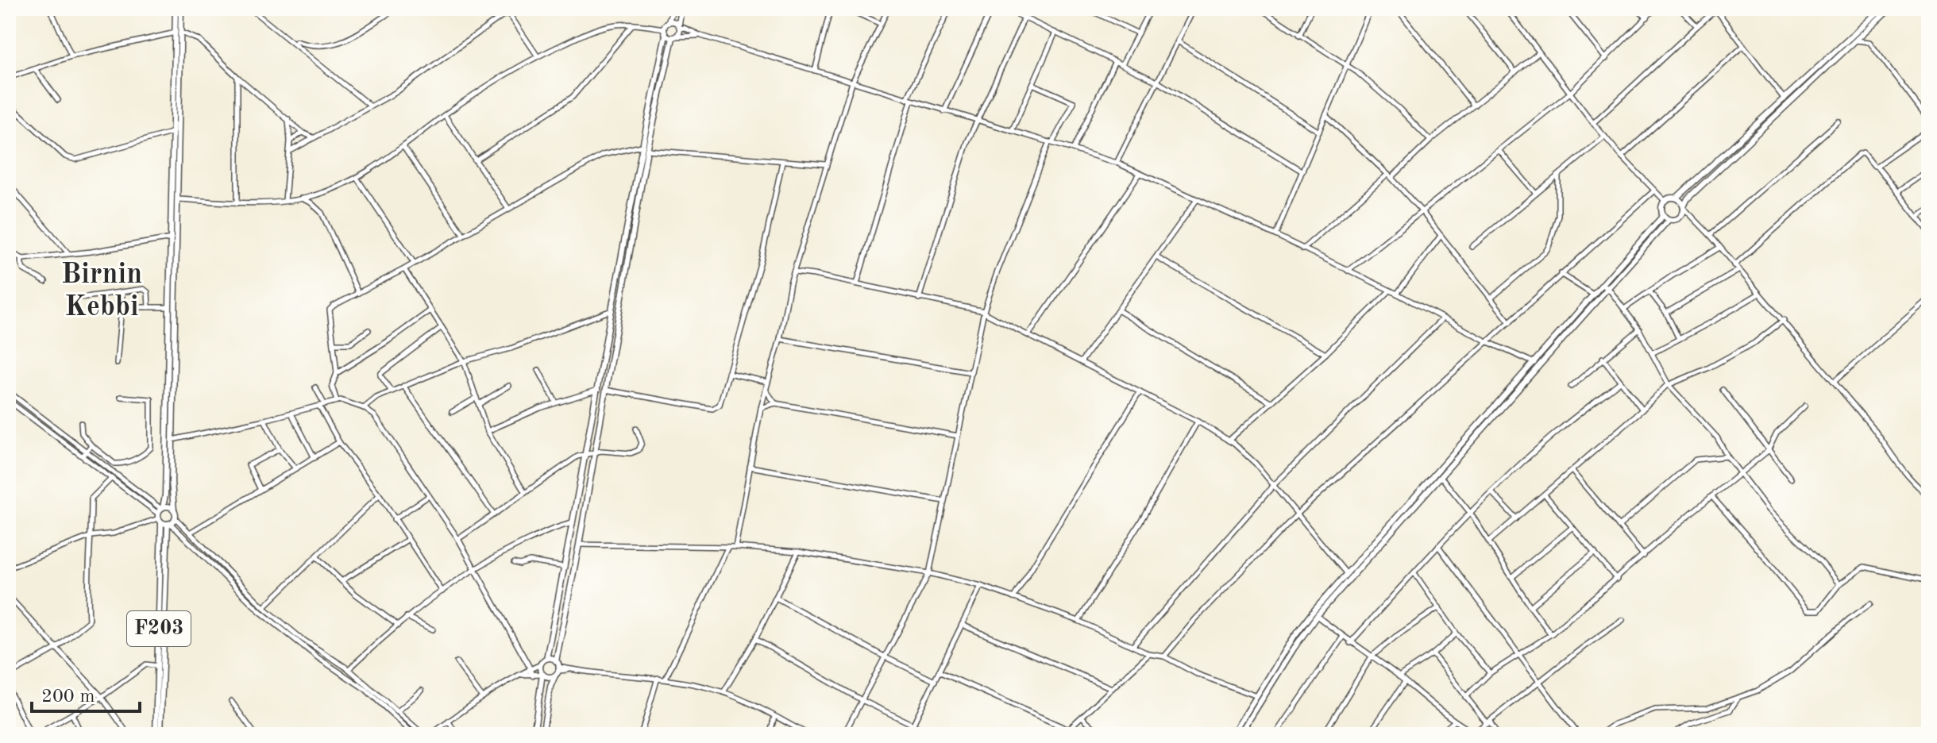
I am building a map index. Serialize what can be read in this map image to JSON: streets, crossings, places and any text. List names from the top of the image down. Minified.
{"streets":{"main road":["F203"]},"districts":["Birnin Kebbi"],"scale_bar":"200 m"}
